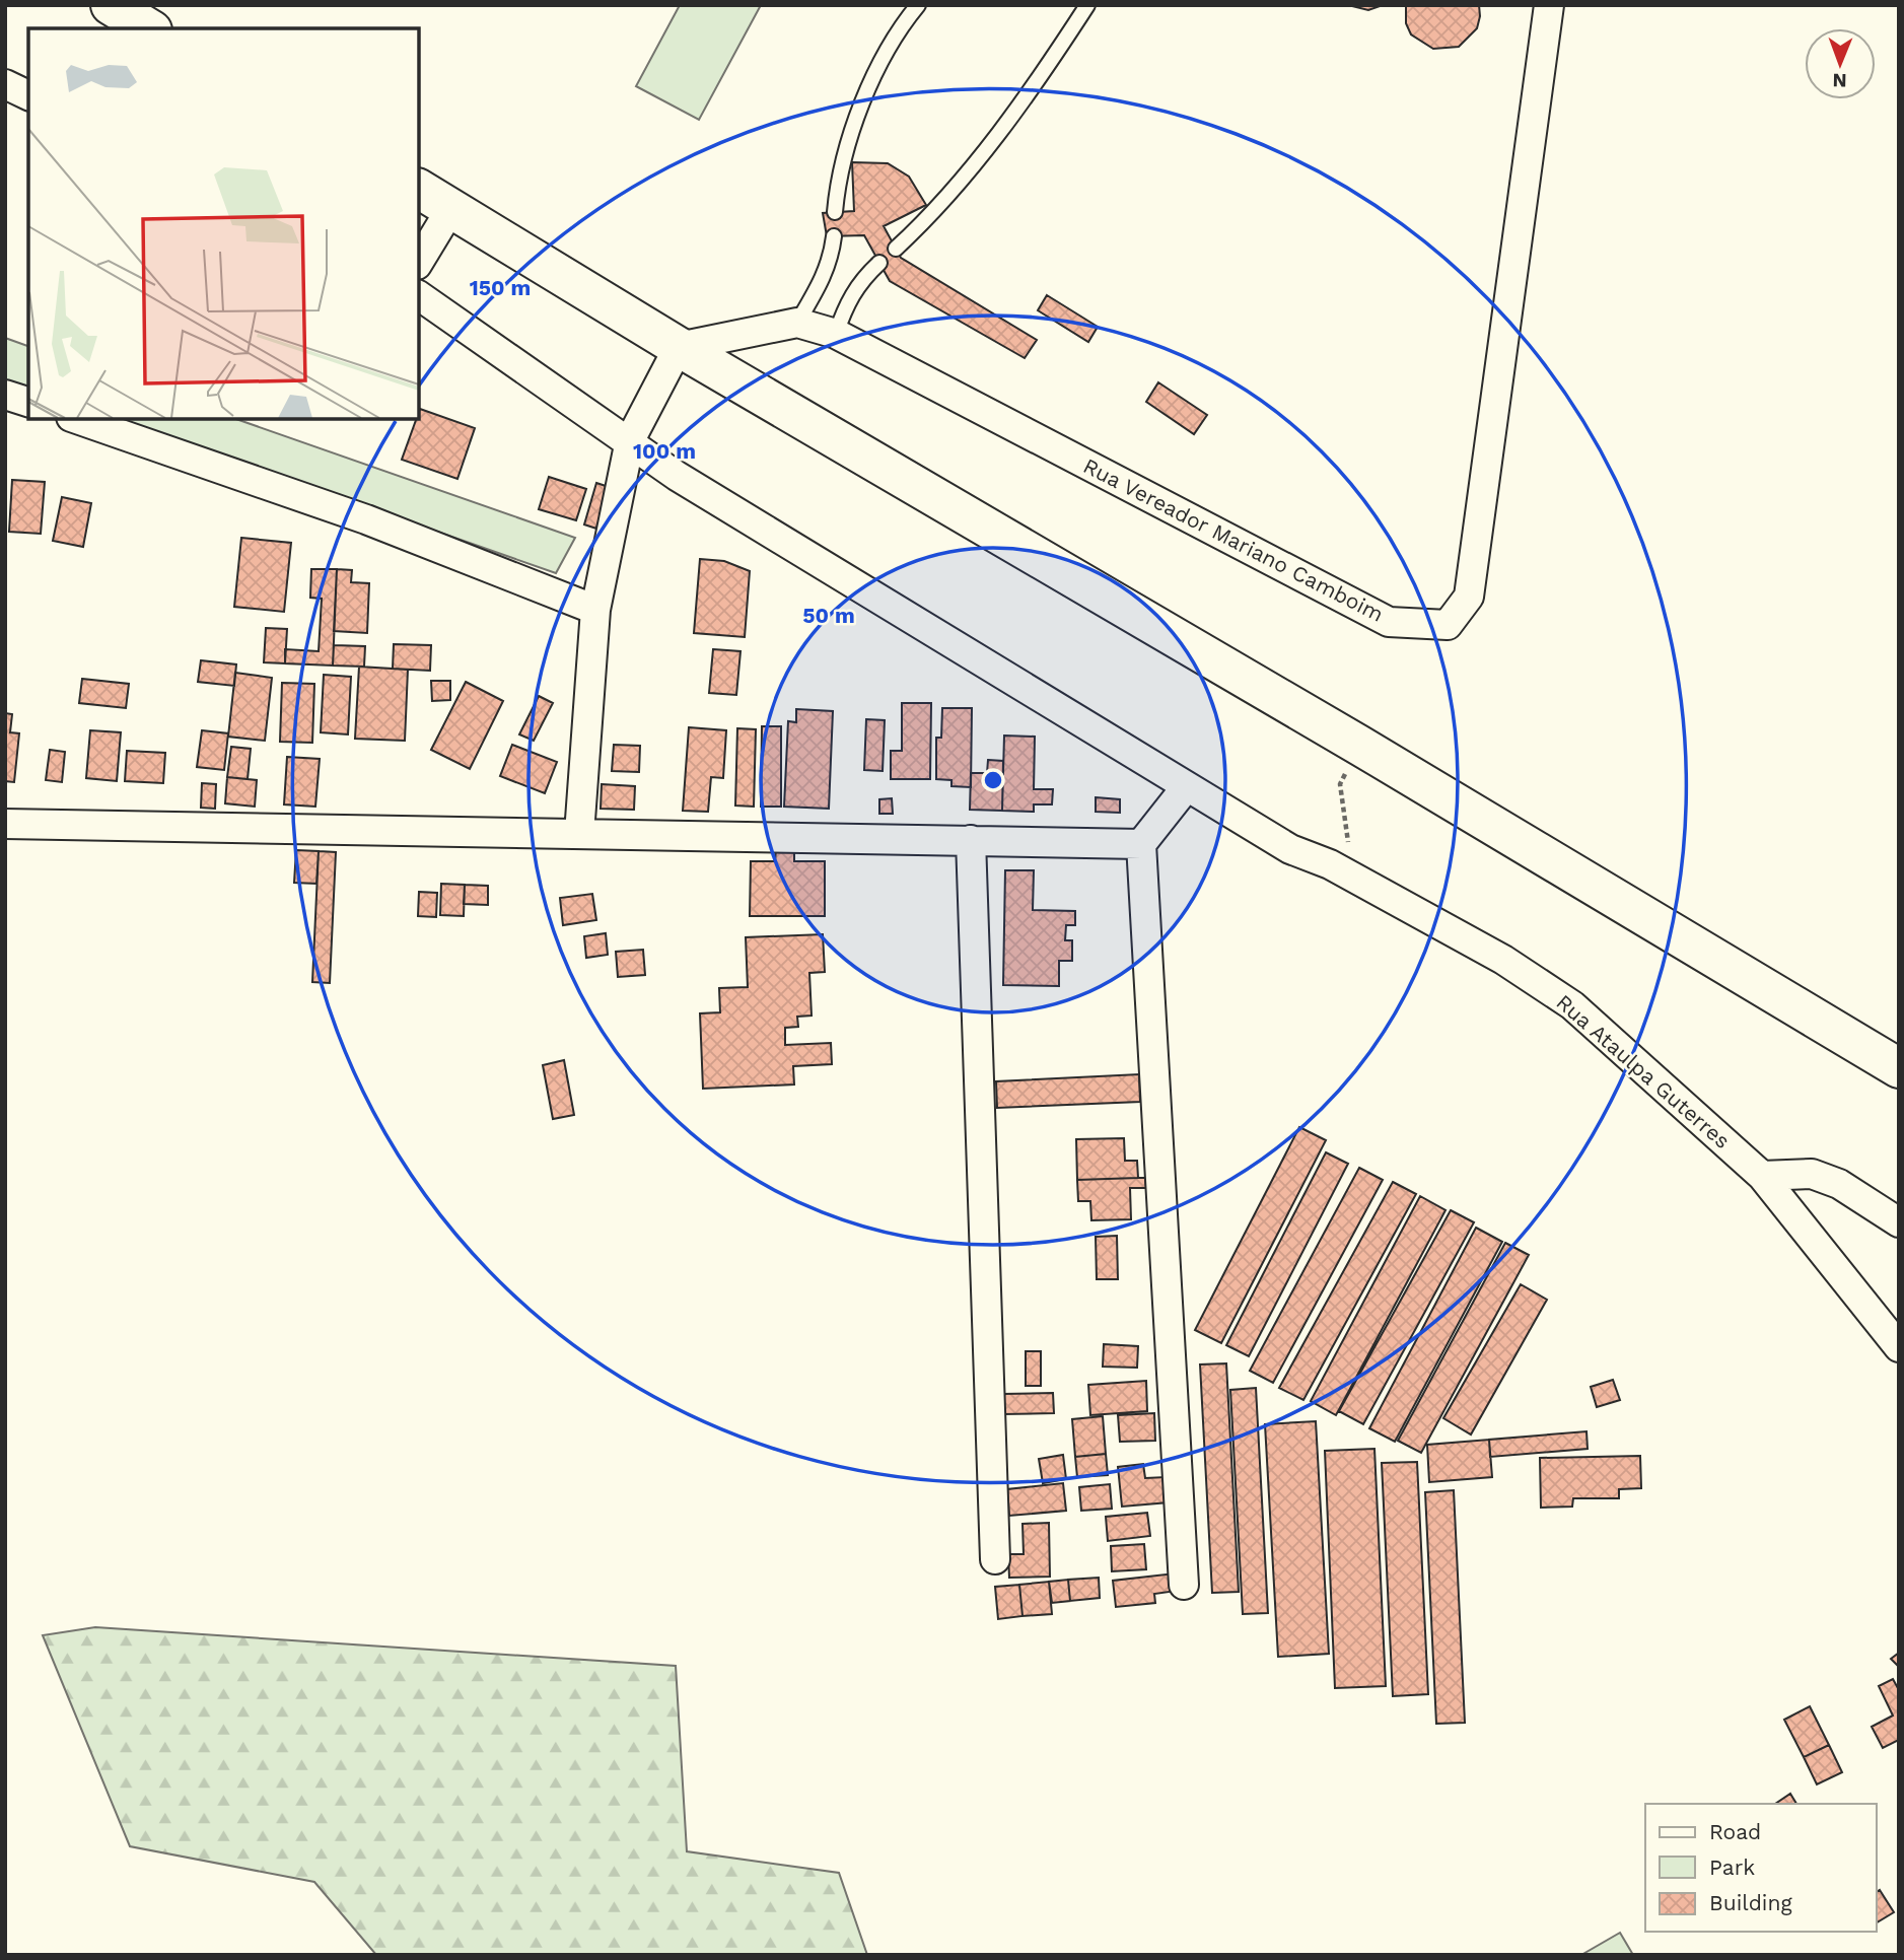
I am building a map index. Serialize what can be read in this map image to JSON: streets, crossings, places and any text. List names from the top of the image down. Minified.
{"streets":{"street":["Rua Vereador Mariano Camboim","Rua Ataulpa Guterres"]},"legend":["Road","Park","Building"],"north":"bottom","rings":["150 m","100 m","50 m"]}
